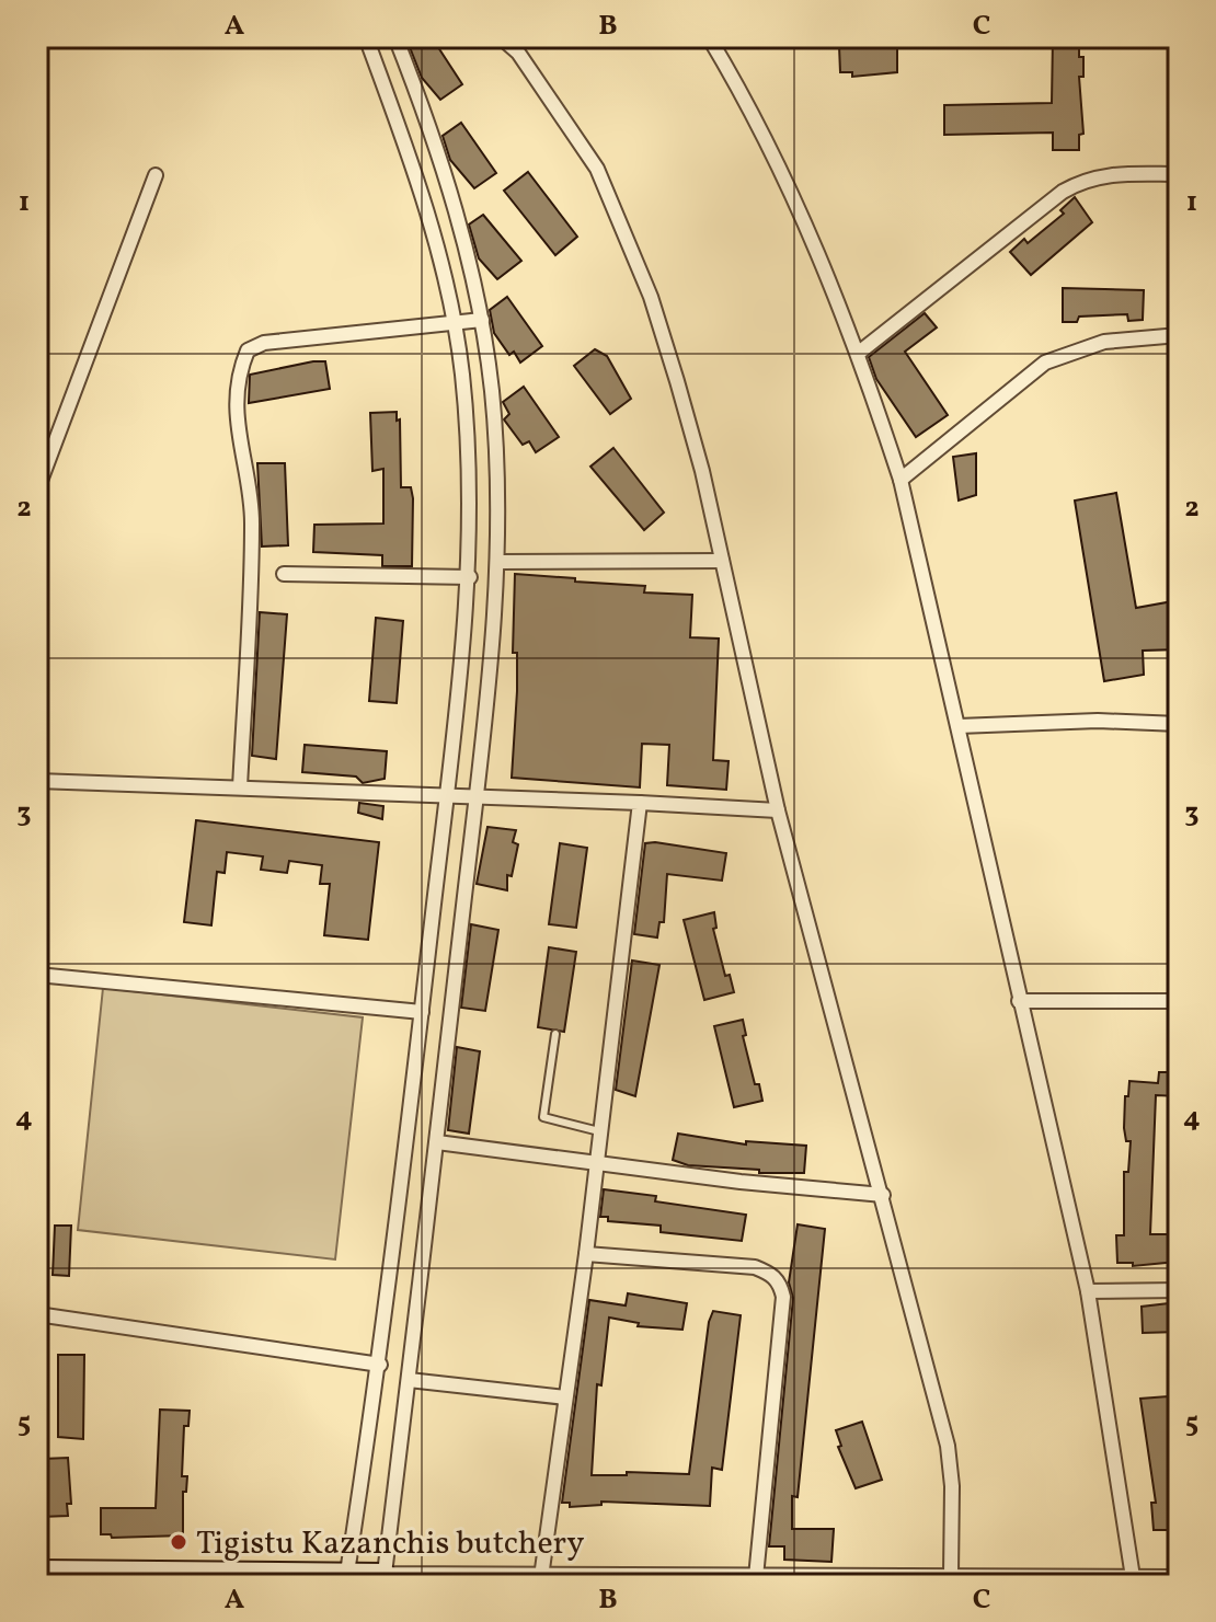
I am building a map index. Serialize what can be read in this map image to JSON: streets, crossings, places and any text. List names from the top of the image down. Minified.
{"places":["Tigistu Kazanchis butchery"],"grid":{"columns":["A","B","C"],"rows":["1","2","3","4","5"]}}
